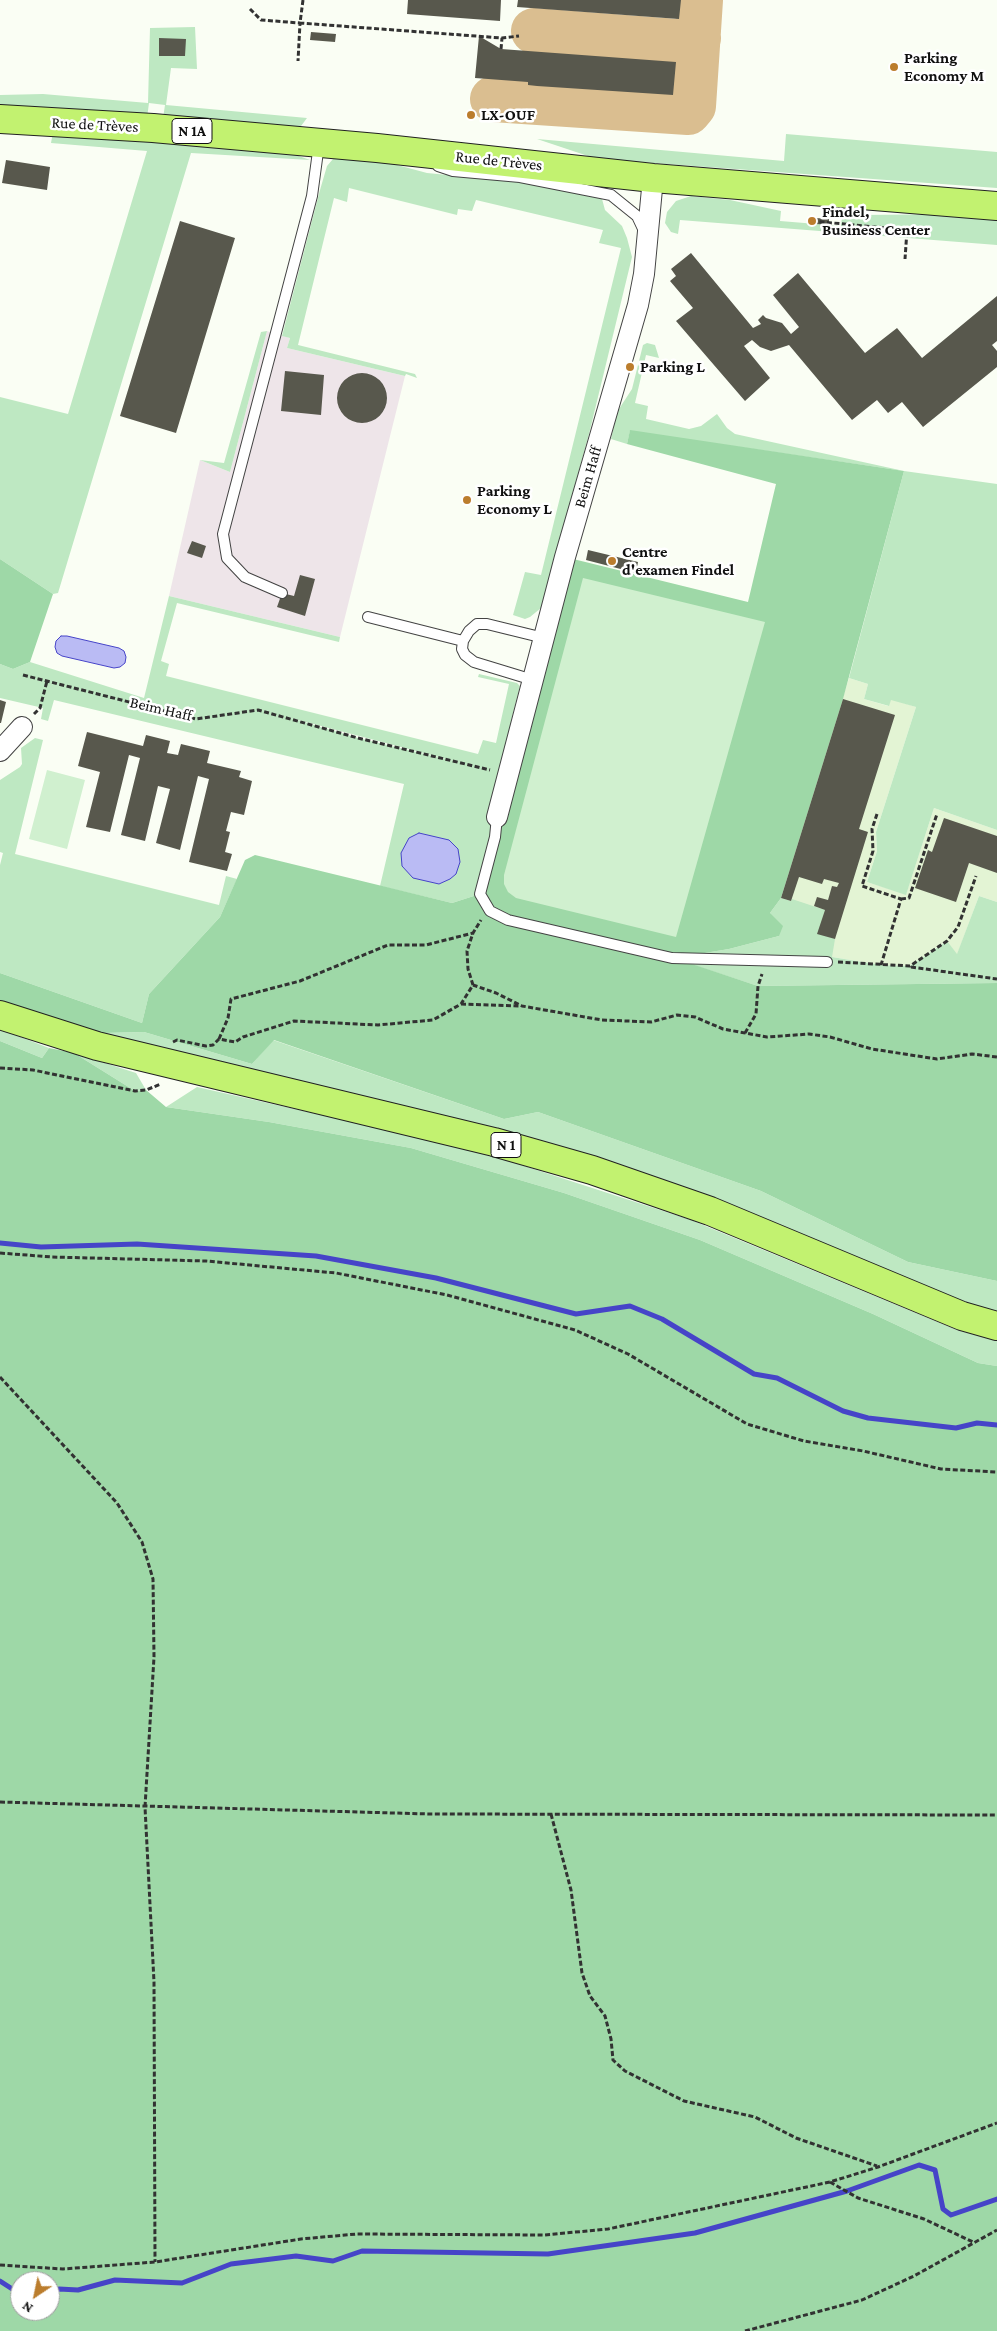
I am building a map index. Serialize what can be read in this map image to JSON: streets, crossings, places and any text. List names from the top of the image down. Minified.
{"streets":{"main road":["Rue de Trèves","N 1A","N 1"],"street":["Beim Haff"]},"crossings":[["Rue de Trèves","Beim Haff"]],"places":["Parking Economy M","LX-OUF","Findel, Business Center","Parking L","Parking Economy L","Centre d'examen Findel"],"north":"bottom left"}
